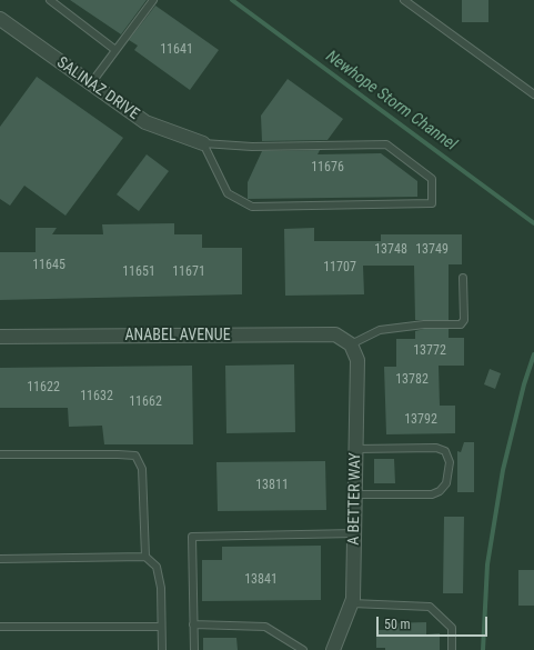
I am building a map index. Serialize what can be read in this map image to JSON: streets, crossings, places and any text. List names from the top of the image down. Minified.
{"streets":{"street":["SALINAZ DRIVE","ANABEL AVENUE","A BETTER WAY"]},"crossings":[["ANABEL AVENUE","A BETTER WAY"]],"water":["Newhope Storm Channel"],"house_numbers":["11641","11676","13748","13749","11645","11707","11651","11671","13772","13782","11622","11632","11662","13792","13811","13841"],"scale_bar":"50 m"}
